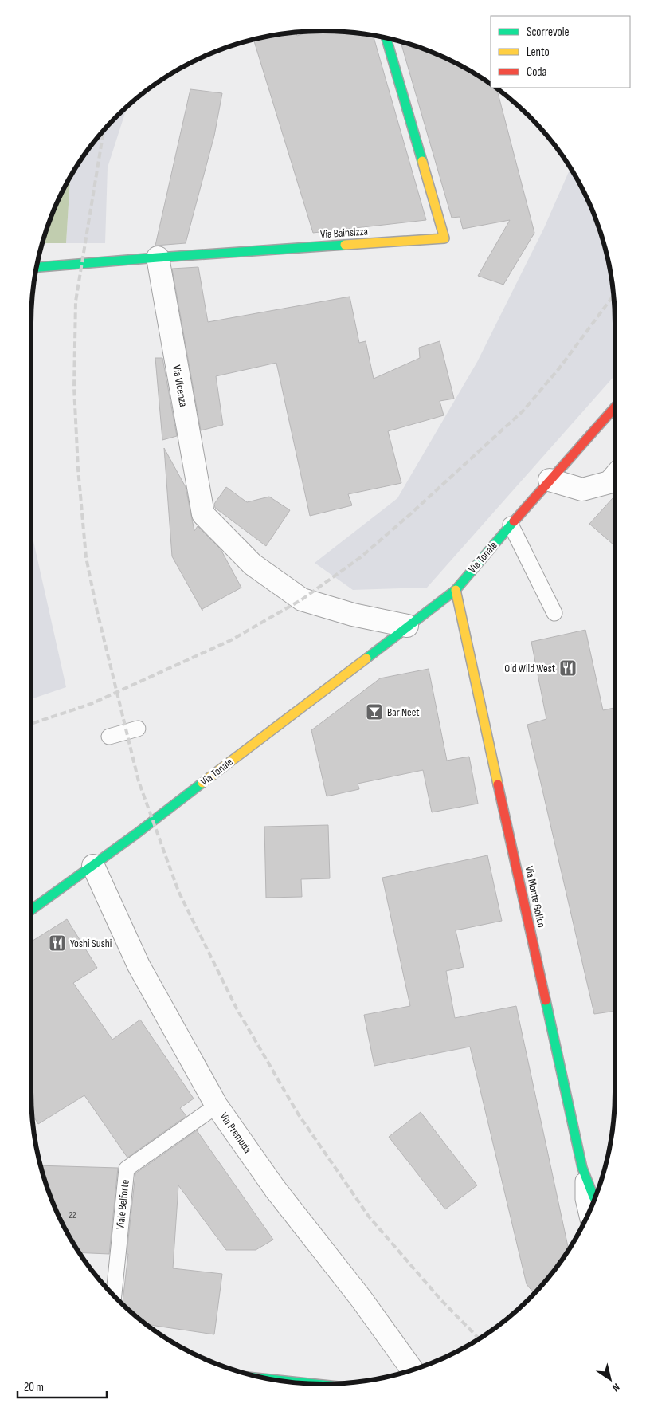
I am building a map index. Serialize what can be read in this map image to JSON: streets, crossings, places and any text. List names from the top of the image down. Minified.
{"streets":{"street":["Via Bainsizza","Via Vicenza","Via Tonale","Via Monte Golico","Via Premuda"],"lane":["Viale Belforte"]},"crossings":[["Via Bainsizza","Via Vicenza"],["Via Vicenza","Via Tonale"],["Via Tonale","Via Monte Golico"],["Via Tonale","Via Premuda"],["Via Premuda","Viale Belforte"]],"places":{"restaurant":["Old Wild West","Yoshi Sushi"],"bar":["Bar Neet"]},"house_numbers":["22"],"legend":["Scorrevole","Lento","Coda"],"scale_bar":"20 m","north":"bottom right"}
